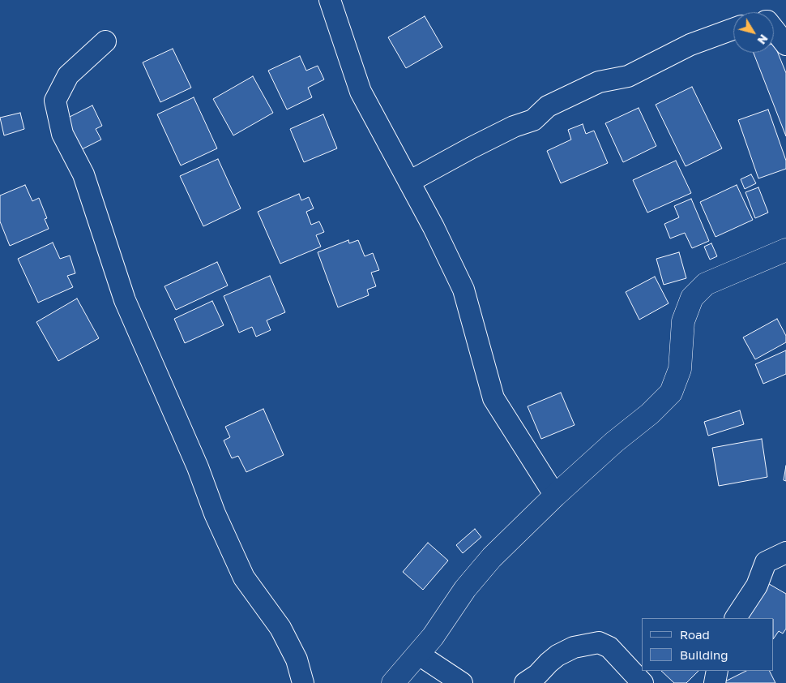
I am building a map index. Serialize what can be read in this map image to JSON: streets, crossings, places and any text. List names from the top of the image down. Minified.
{"legend":["Road","Building"],"north":"bottom right"}
